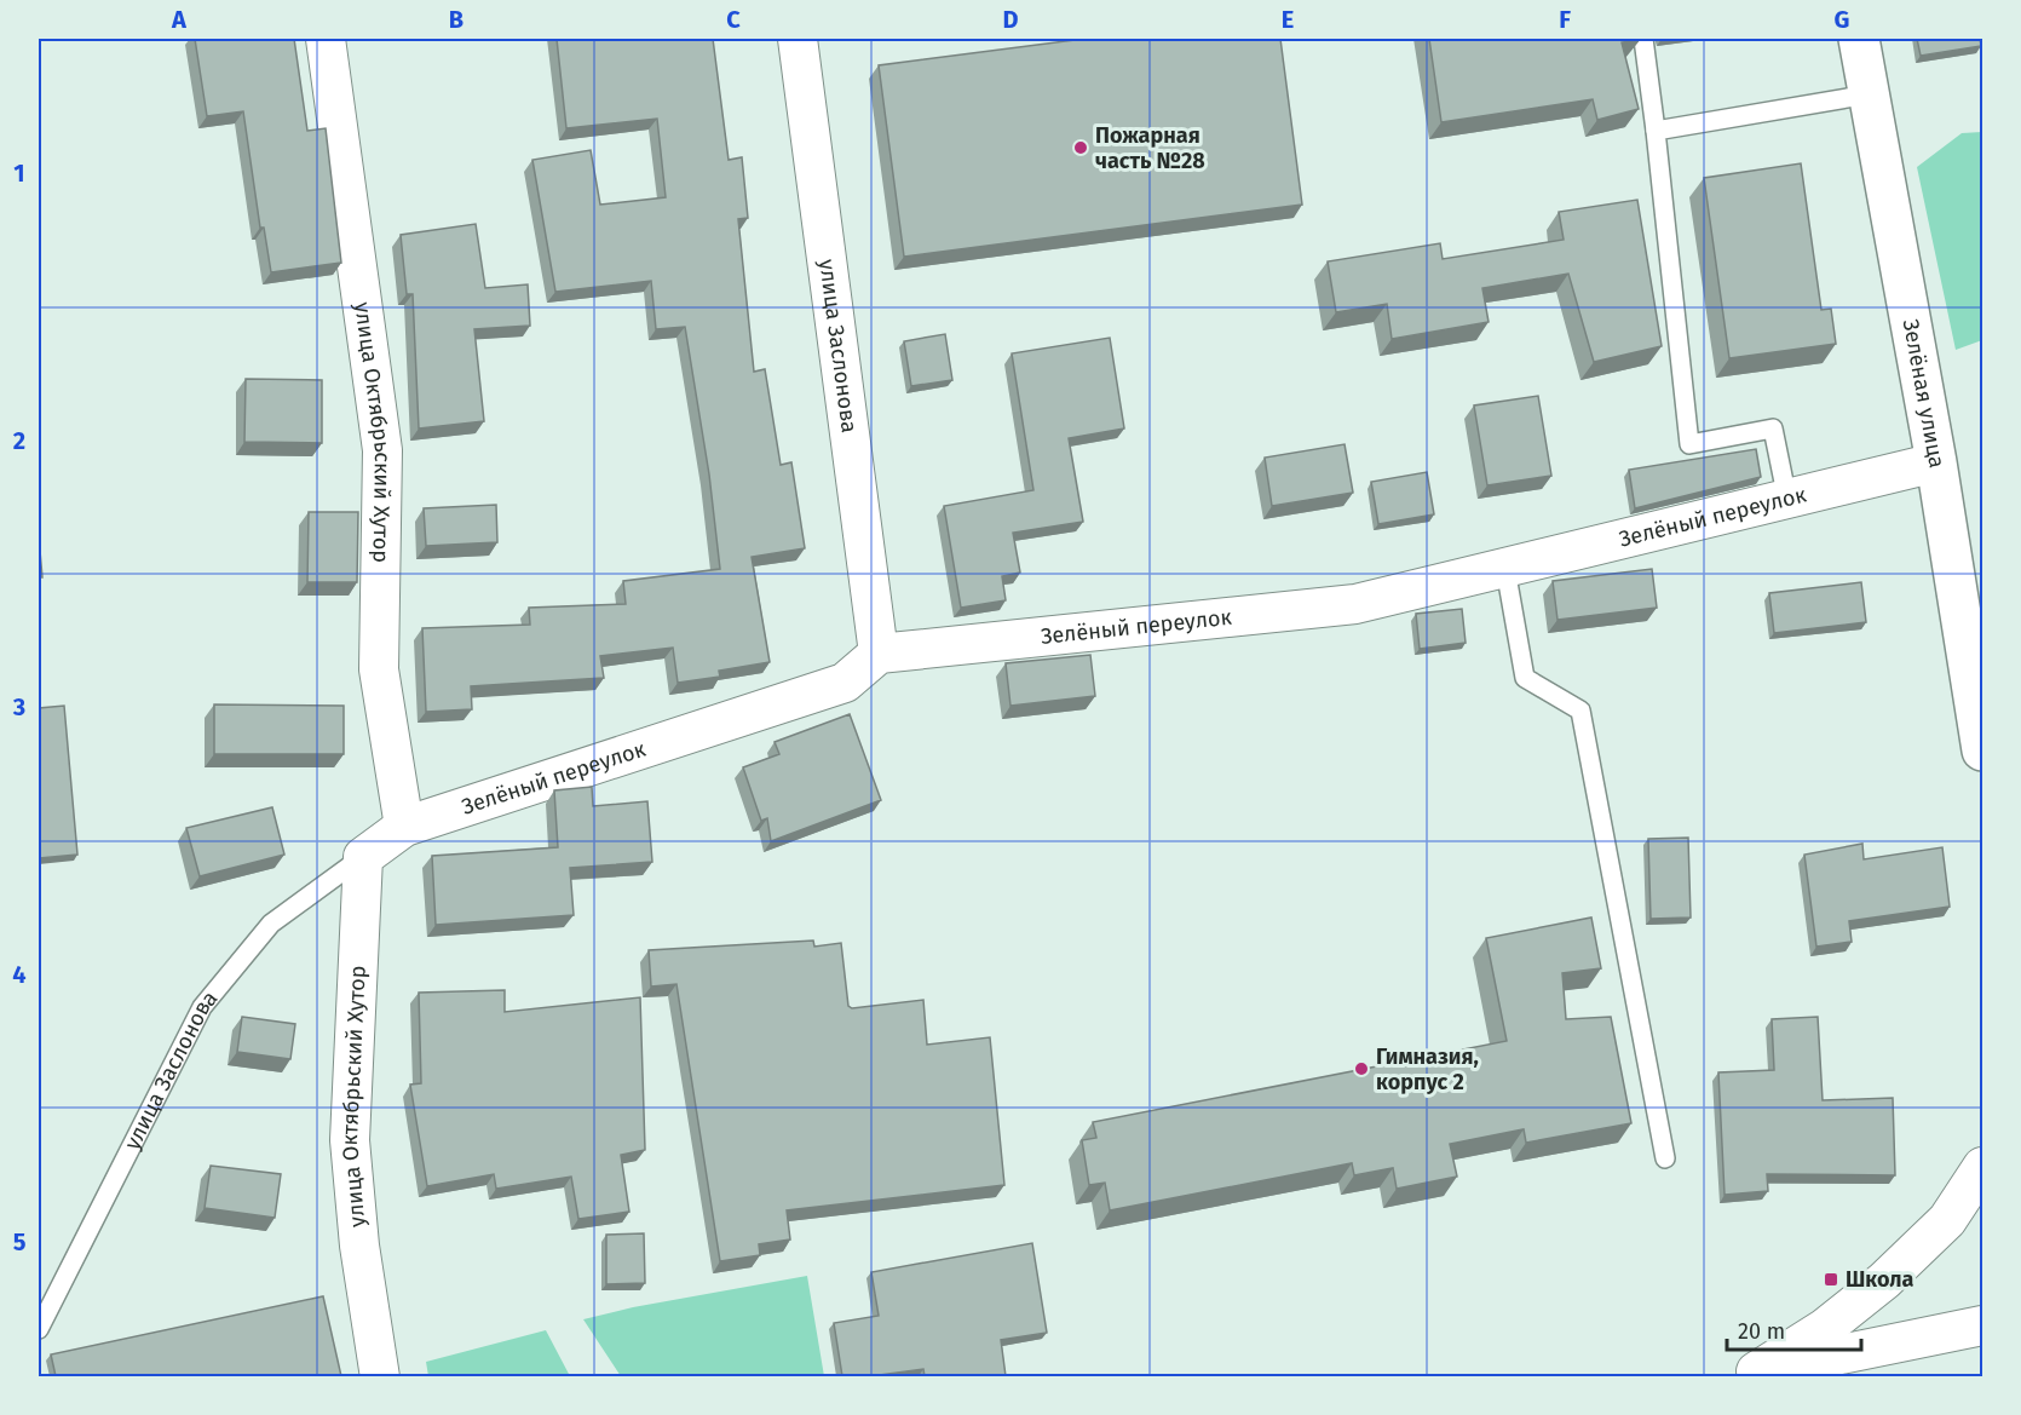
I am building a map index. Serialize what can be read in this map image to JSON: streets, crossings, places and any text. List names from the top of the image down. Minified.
{"streets":{"street":["улица Заслонова","Зелёная улица","улица Октябрьский Хутор","Зелёный переулок"]},"crossings":[["улица Заслонова","улица Октябрьский Хутор"],["улица Заслонова","Зелёный переулок"],["Зелёная улица","Зелёный переулок"],["улица Октябрьский Хутор","Зелёный переулок"]],"places":{"other":["Пожарная часть №28","Гимназия, корпус 2"],"transit":["Школа"]},"scale_bar":"20 m","grid":{"columns":["A","B","C","D","E","F","G"],"rows":["1","2","3","4","5"]}}
